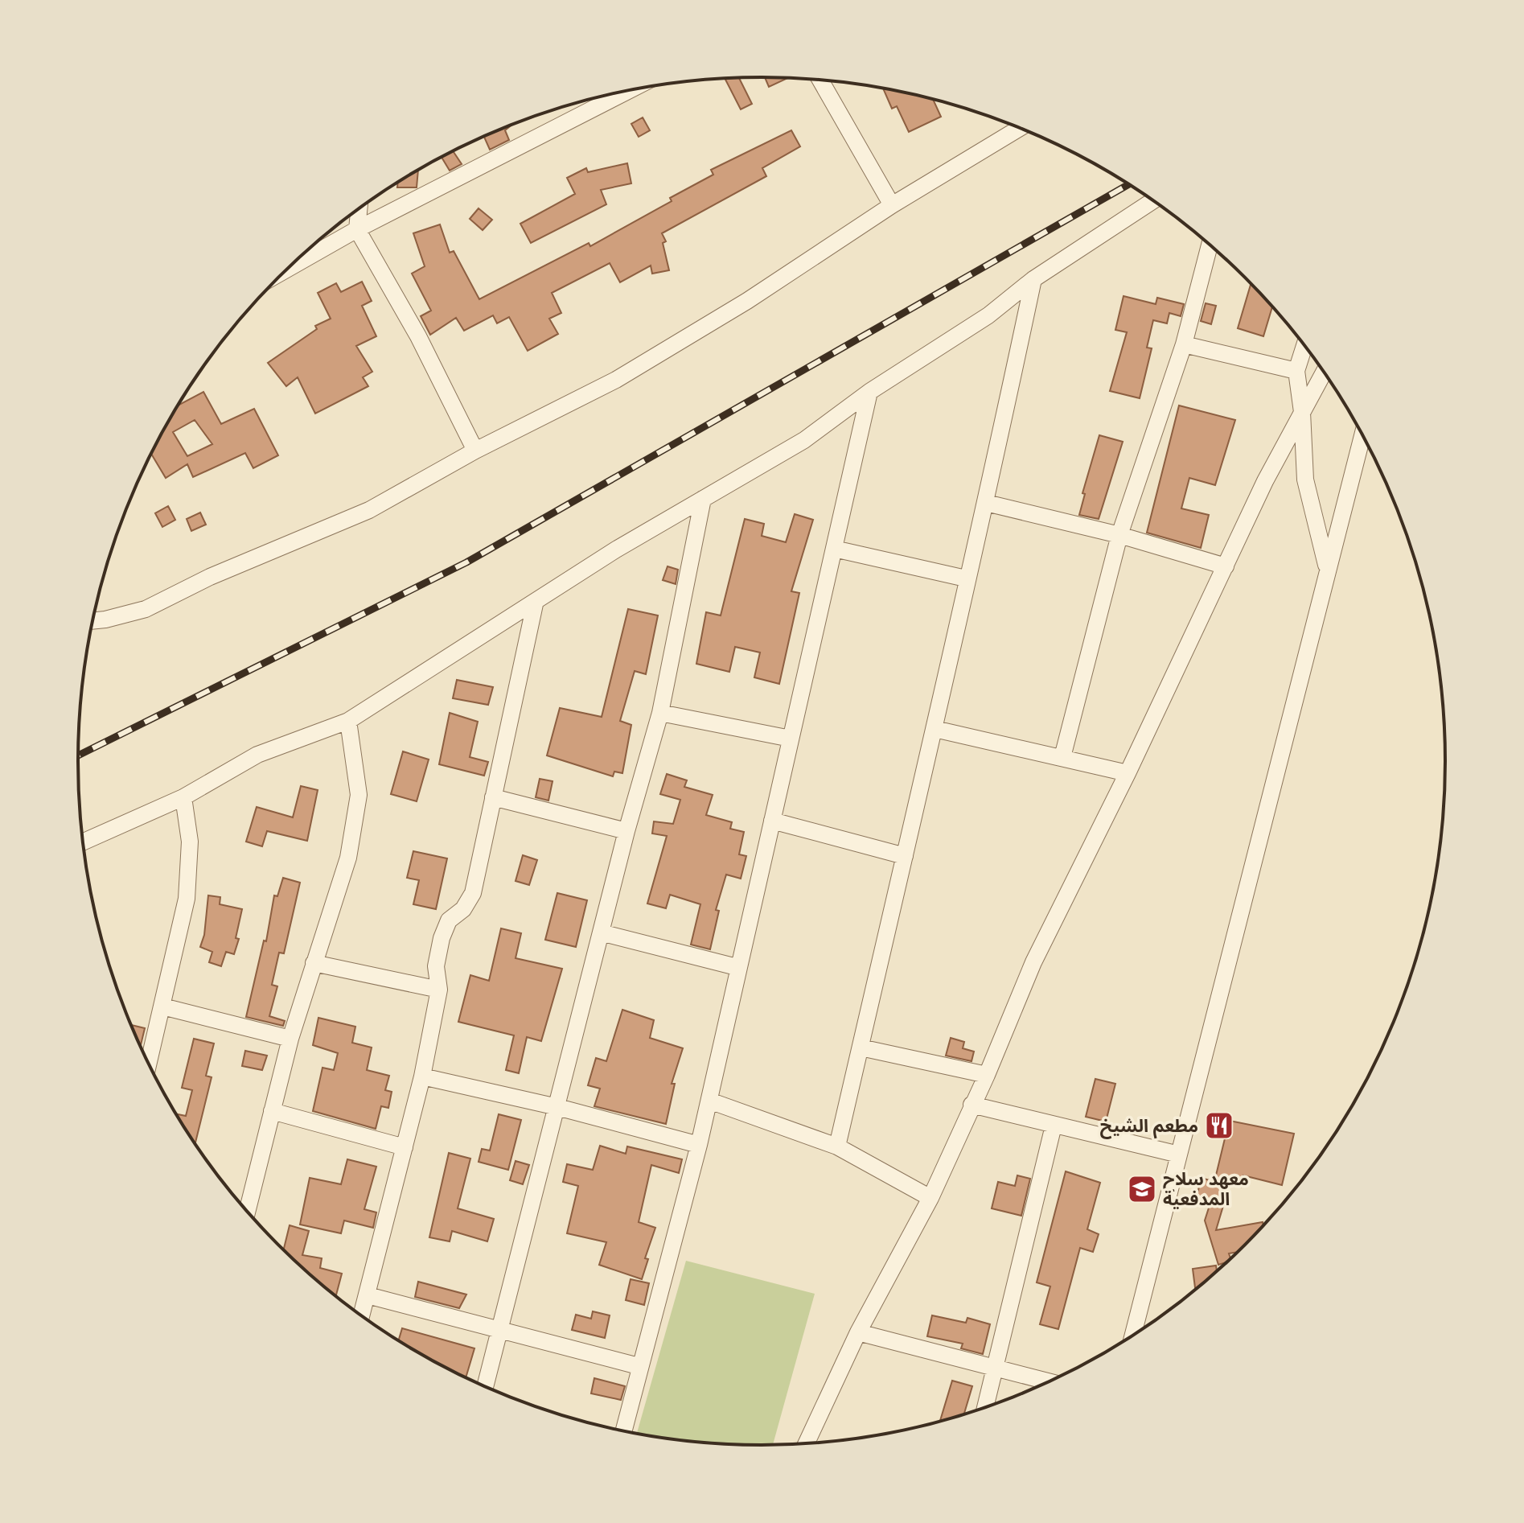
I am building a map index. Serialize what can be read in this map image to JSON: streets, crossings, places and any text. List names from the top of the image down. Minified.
{"places":{"restaurant":["مطعم الشيخ"],"school or university":["معهد سلاح المدفعية"]}}
